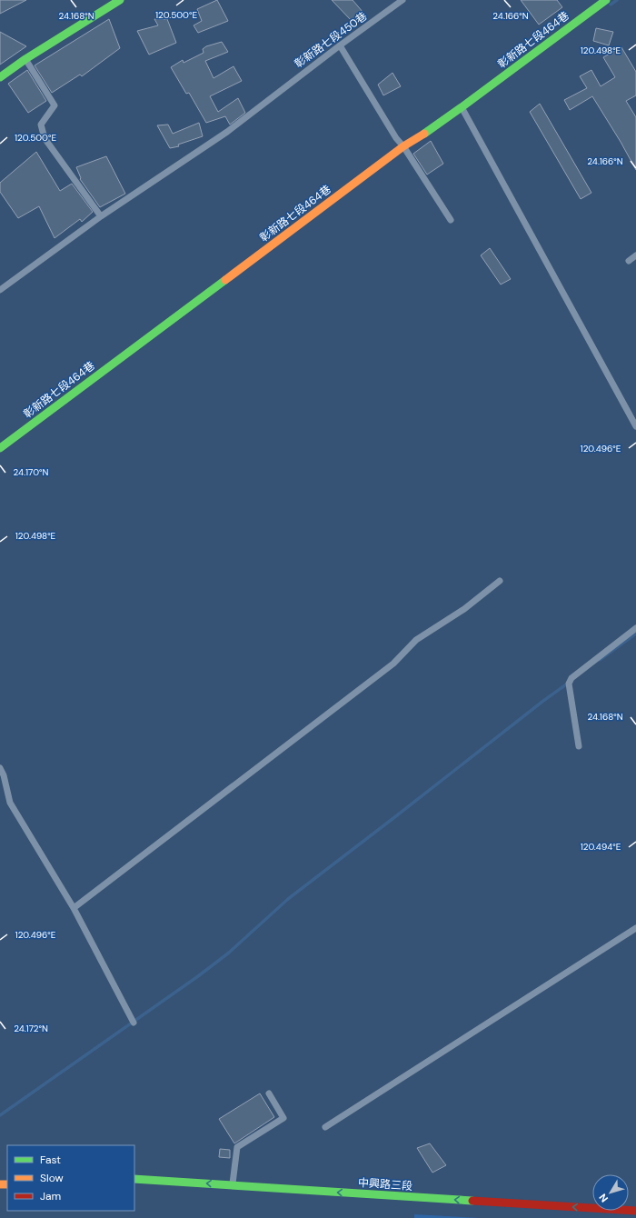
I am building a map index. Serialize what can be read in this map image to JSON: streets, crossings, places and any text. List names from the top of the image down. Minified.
{"streets":{"street":["彰新路七段464巷","中興路三段"],"lane":["彰新路七段450巷"]},"one_way":["中興路三段"],"legend":["Fast","Slow","Jam"],"north":"bottom left","coordinates":["120.500°E","24.168°N","24.166°N","120.498°E","120.496°E","24.170°N","120.494°E","24.172°N"]}
